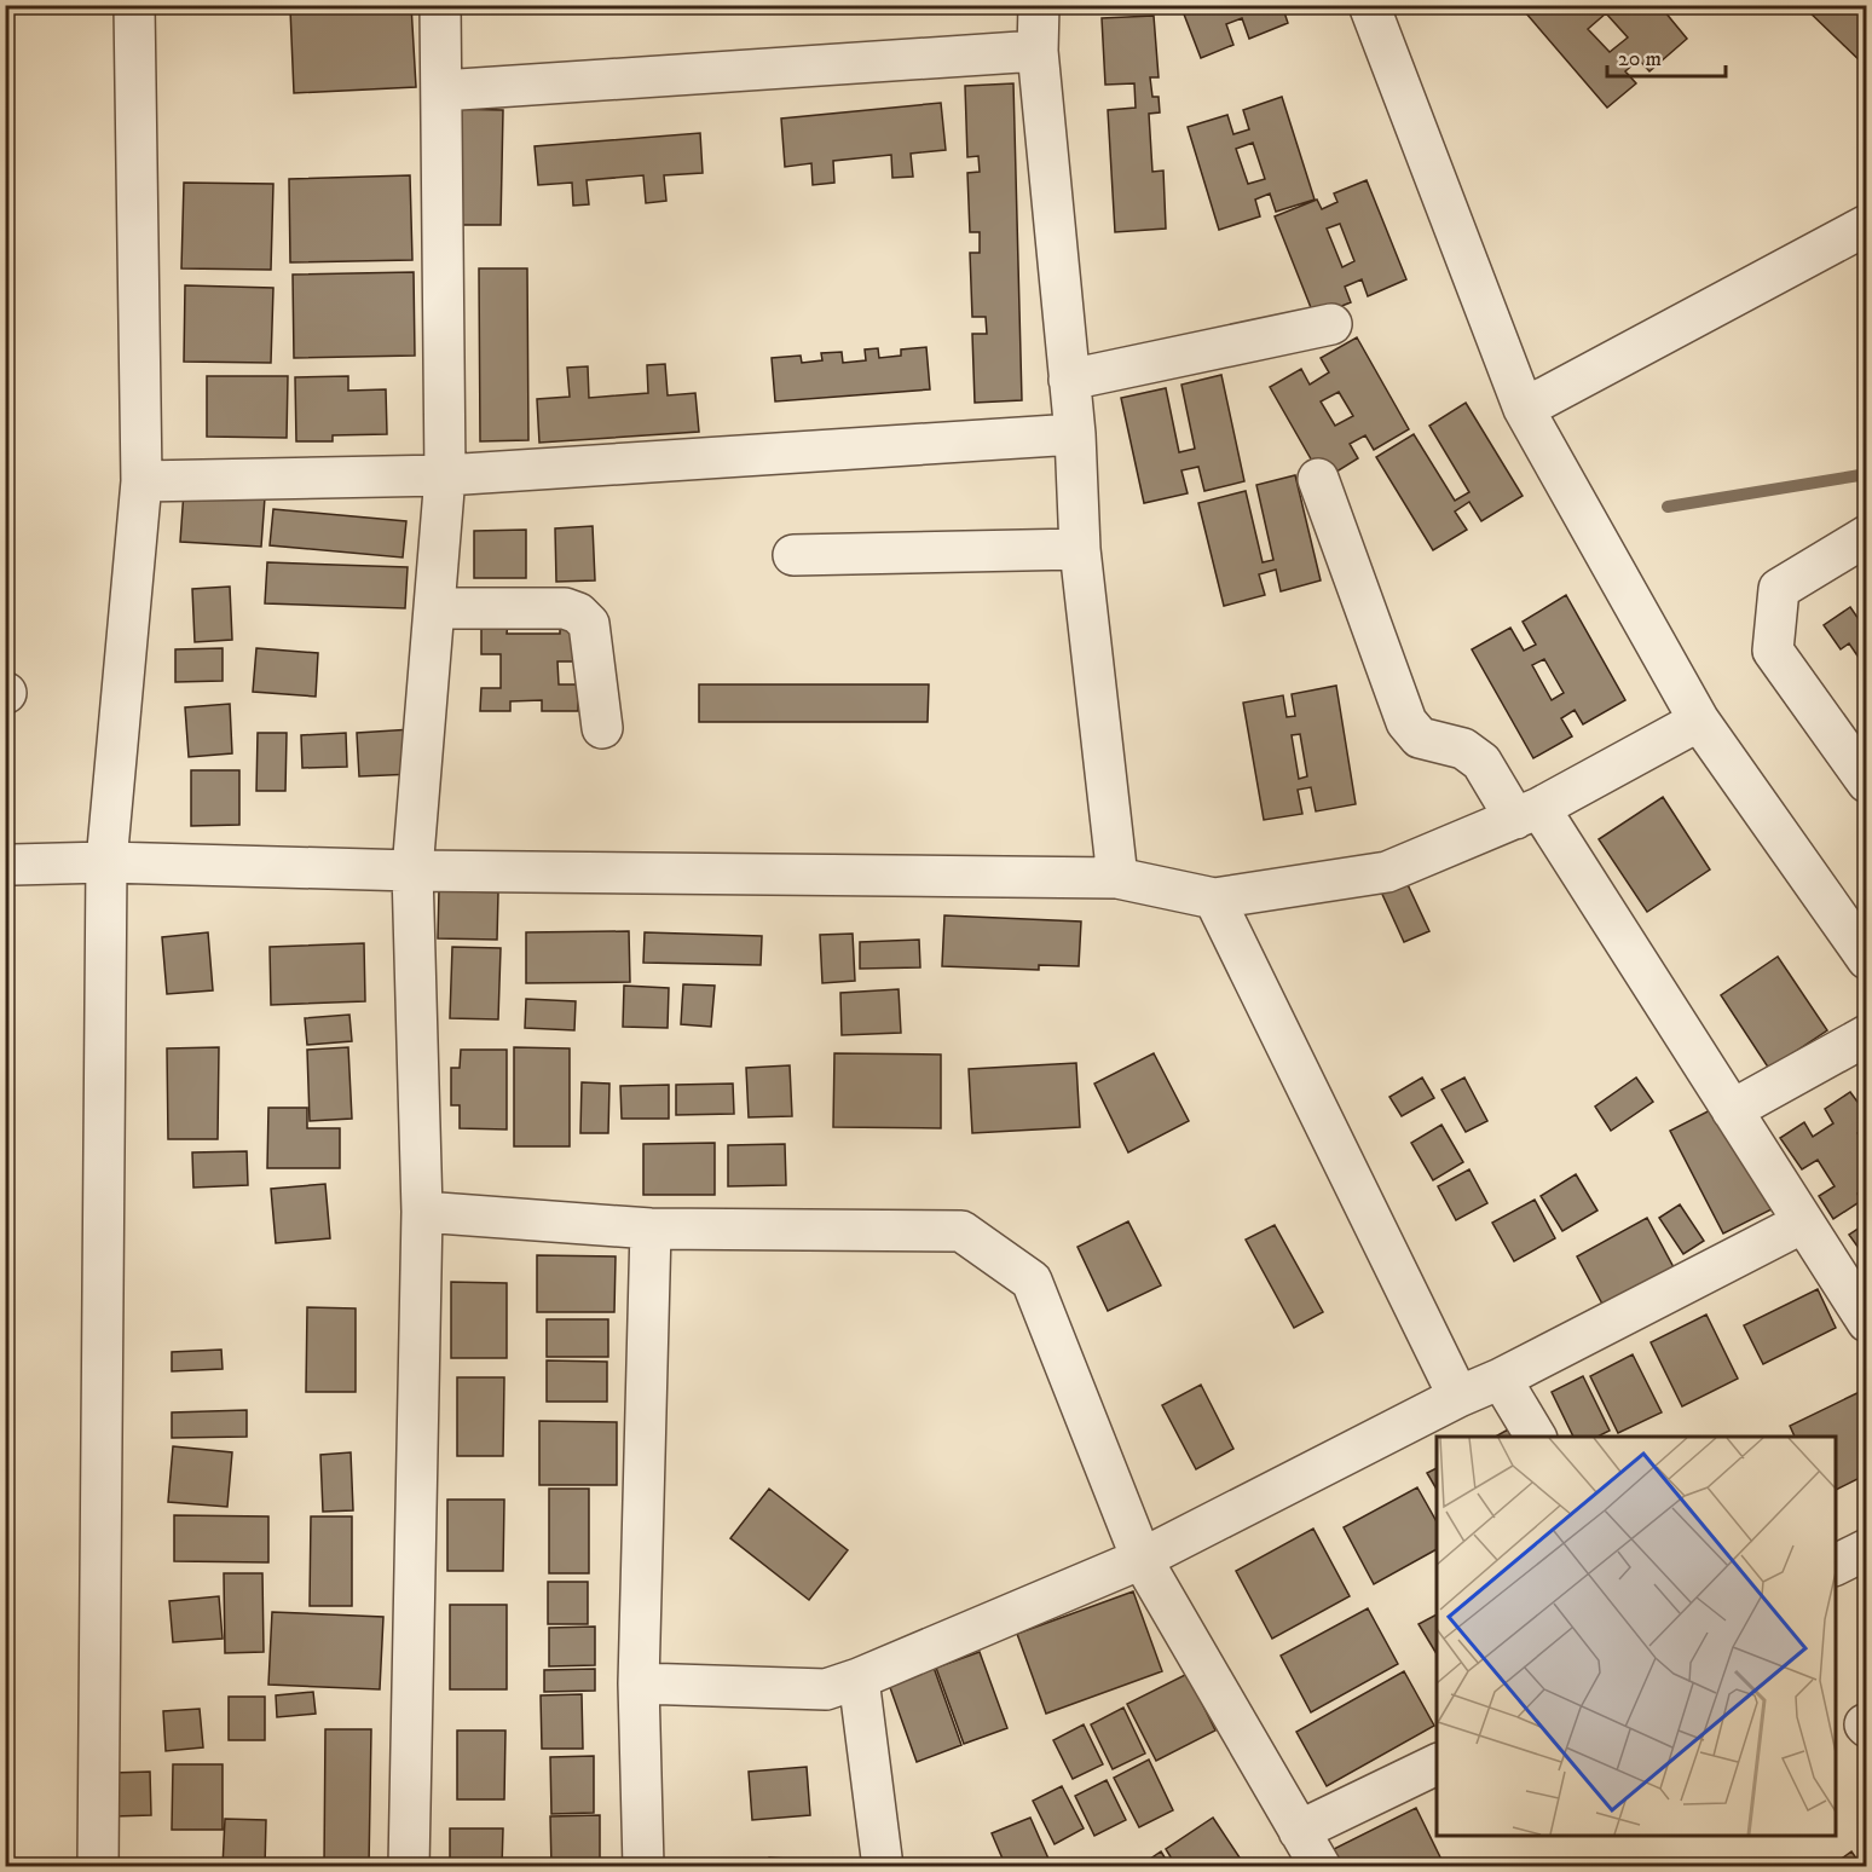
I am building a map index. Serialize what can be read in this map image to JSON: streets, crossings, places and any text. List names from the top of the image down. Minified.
{"scale_bar":"20 m"}
